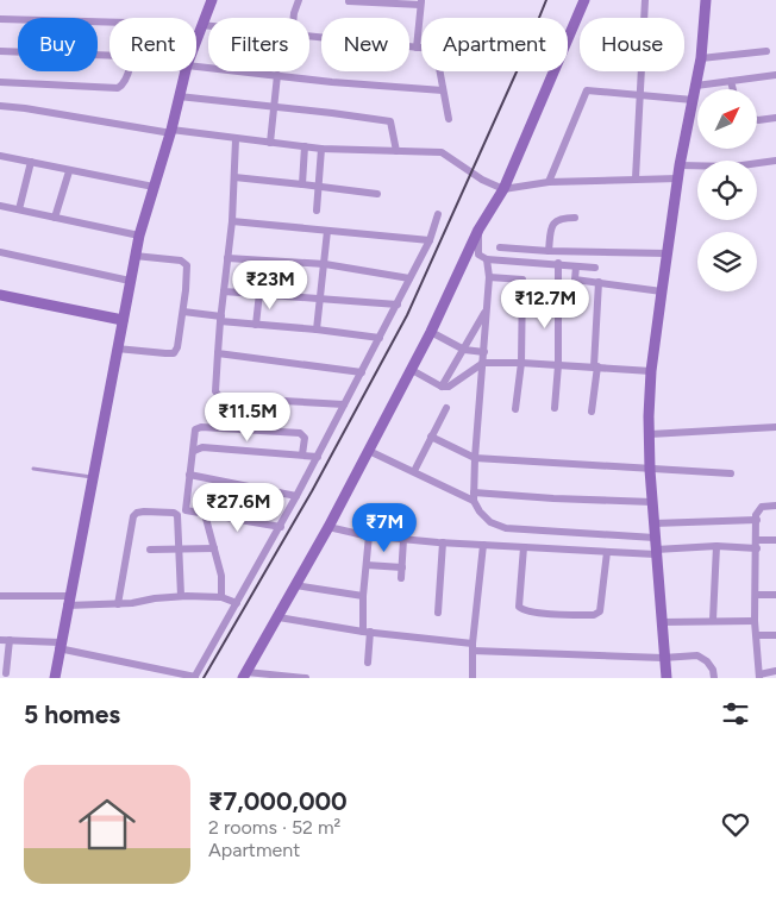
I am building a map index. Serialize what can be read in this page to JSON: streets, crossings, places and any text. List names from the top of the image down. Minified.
{"north":"top right","page":{"chip":["Buy","Rent","Filters","New","Apartment","House"],"price":["₹23M","₹12.7M","₹11.5M","₹27.6M","₹7M"],"heading":"5 homes","list":[{"name":"₹7,000,000","note":"2 rooms · 52 m² · Apartment"}]}}
